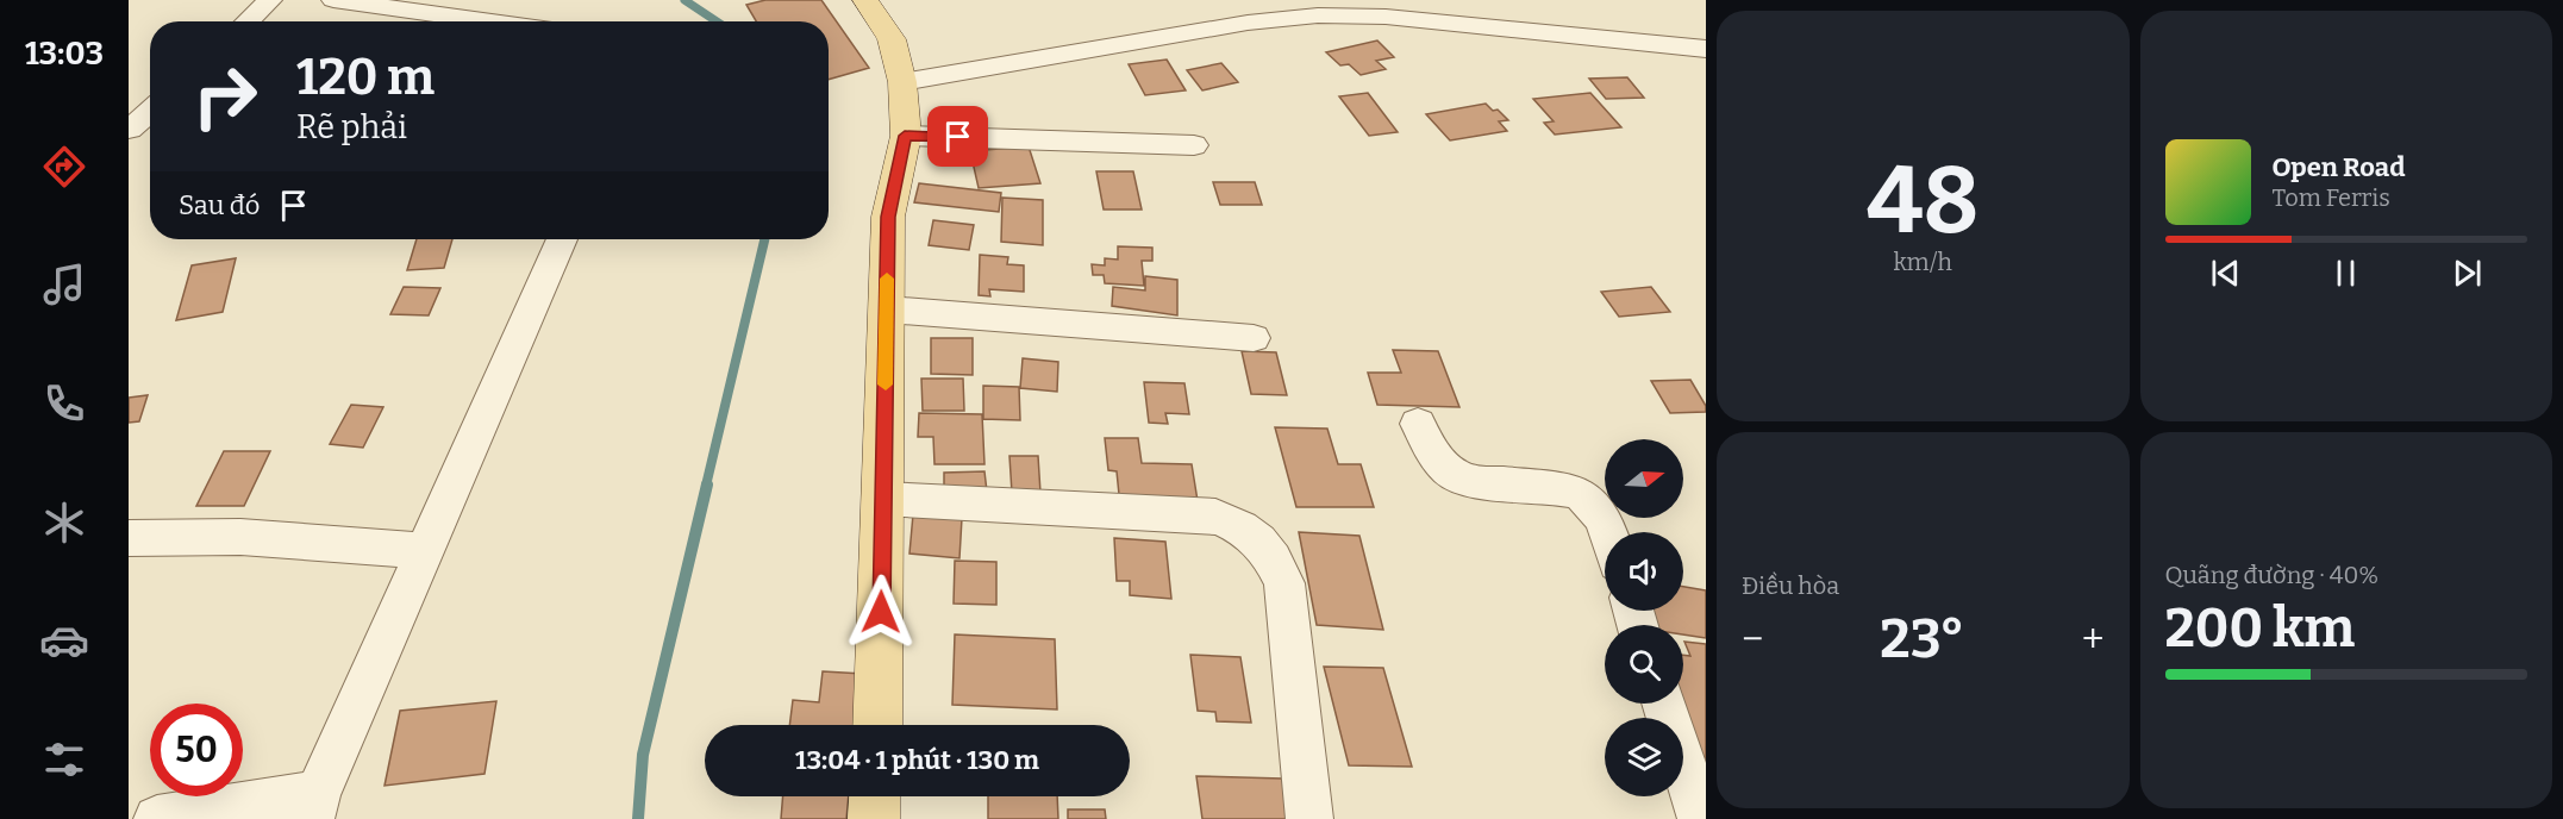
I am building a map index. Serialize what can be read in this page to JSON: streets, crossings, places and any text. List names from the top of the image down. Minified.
{"north":"right","page":{"tabs":"13:03","tile":[["48","km/h"],"Điều hòa",["Quãng đường · 40%","200 km"]],"turn":["120 m","Rẽ phải"],"song":["Open Road","Tom Ferris"],"then":"Sau đó","heat":["−","23°","+"],"limit":"50","trip":"13:04 · 1 phút · 130 m"}}
